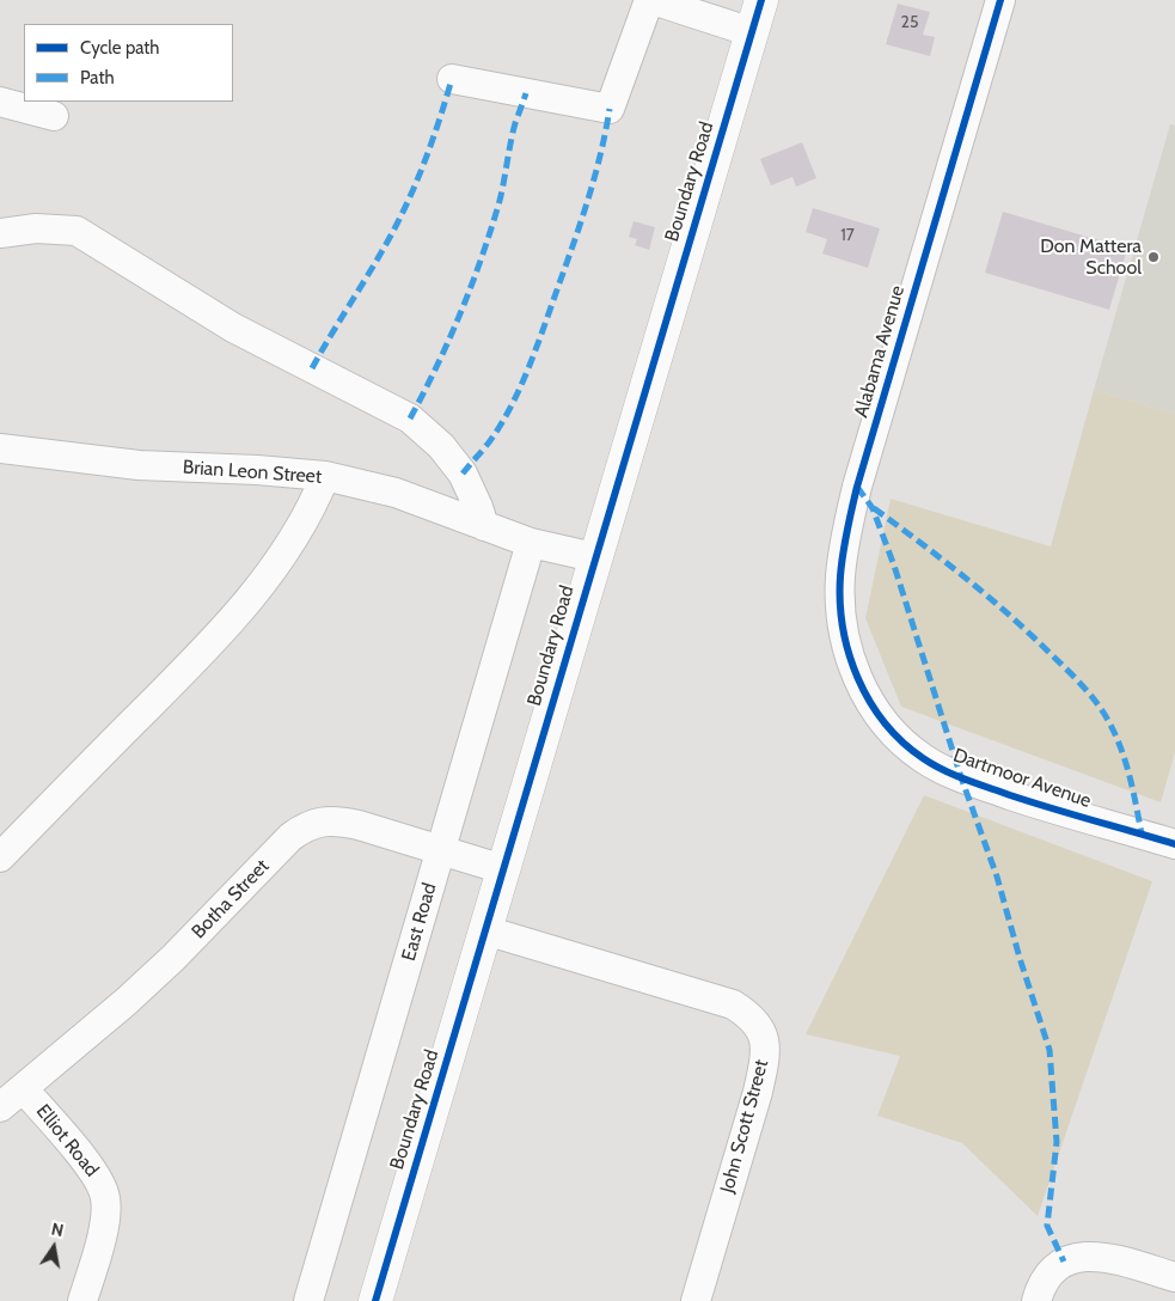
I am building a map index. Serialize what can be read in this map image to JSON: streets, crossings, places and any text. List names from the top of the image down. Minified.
{"streets":{"street":["Boundary Road","Alabama Avenue","Brian Leon Street","Dartmoor Avenue","Botha Street","East Road","John Scott Street","Elliot Road"]},"crossings":[["Boundary Road","Botha Street"],["Boundary Road","John Scott Street"],["Alabama Avenue","Dartmoor Avenue"],["Brian Leon Street","East Road"],["Botha Street","East Road"],["Botha Street","Elliot Road"]],"places":["Don Mattera School"],"house_numbers":["25","17"],"legend":["Cycle path","Path"],"north":"top"}
